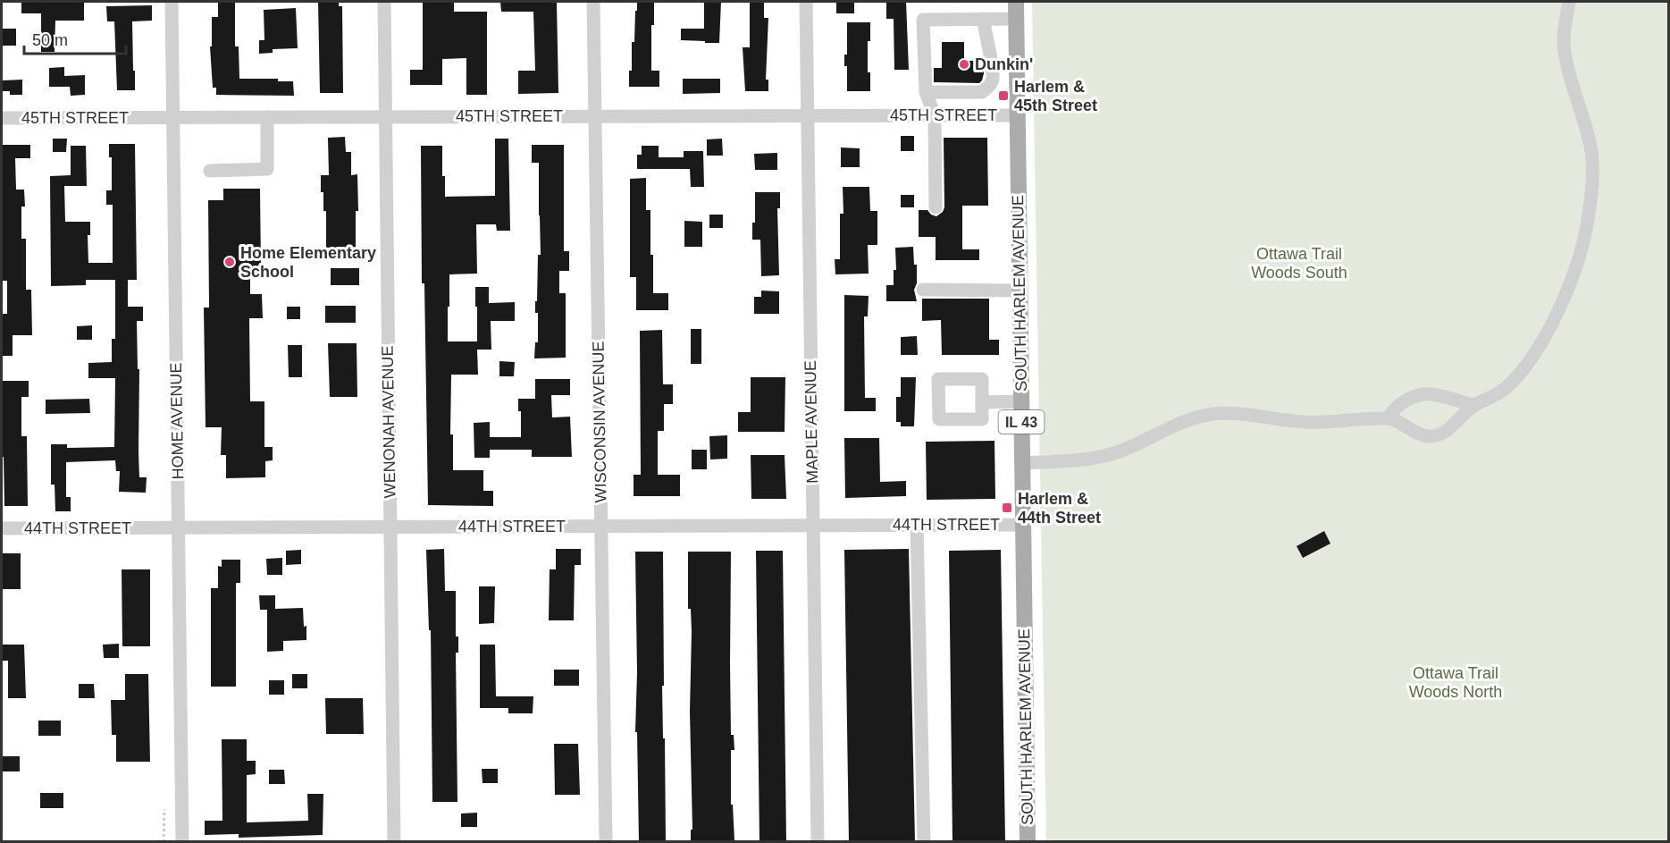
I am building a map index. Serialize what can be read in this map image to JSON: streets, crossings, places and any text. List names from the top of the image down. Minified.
{"streets":{"main road":["SOUTH HARLEM AVENUE","IL 43"],"street":["45TH STREET","HOME AVENUE","WENONAH AVENUE","WISCONSIN AVENUE","MAPLE AVENUE","44TH STREET"]},"crossings":[["45TH STREET","SOUTH HARLEM AVENUE"],["45TH STREET","HOME AVENUE"],["45TH STREET","WENONAH AVENUE"],["45TH STREET","WISCONSIN AVENUE"],["45TH STREET","MAPLE AVENUE"],["SOUTH HARLEM AVENUE","44TH STREET"],["HOME AVENUE","44TH STREET"],["WENONAH AVENUE","44TH STREET"],["WISCONSIN AVENUE","44TH STREET"],["MAPLE AVENUE","44TH STREET"]],"parks":["Ottawa Trail Woods South","Ottawa Trail Woods North"],"places":{"other":["Dunkin'","Home Elementary School"],"transit":["Harlem & 45th Street","Harlem & 44th Street"]},"scale_bar":"50 m"}
